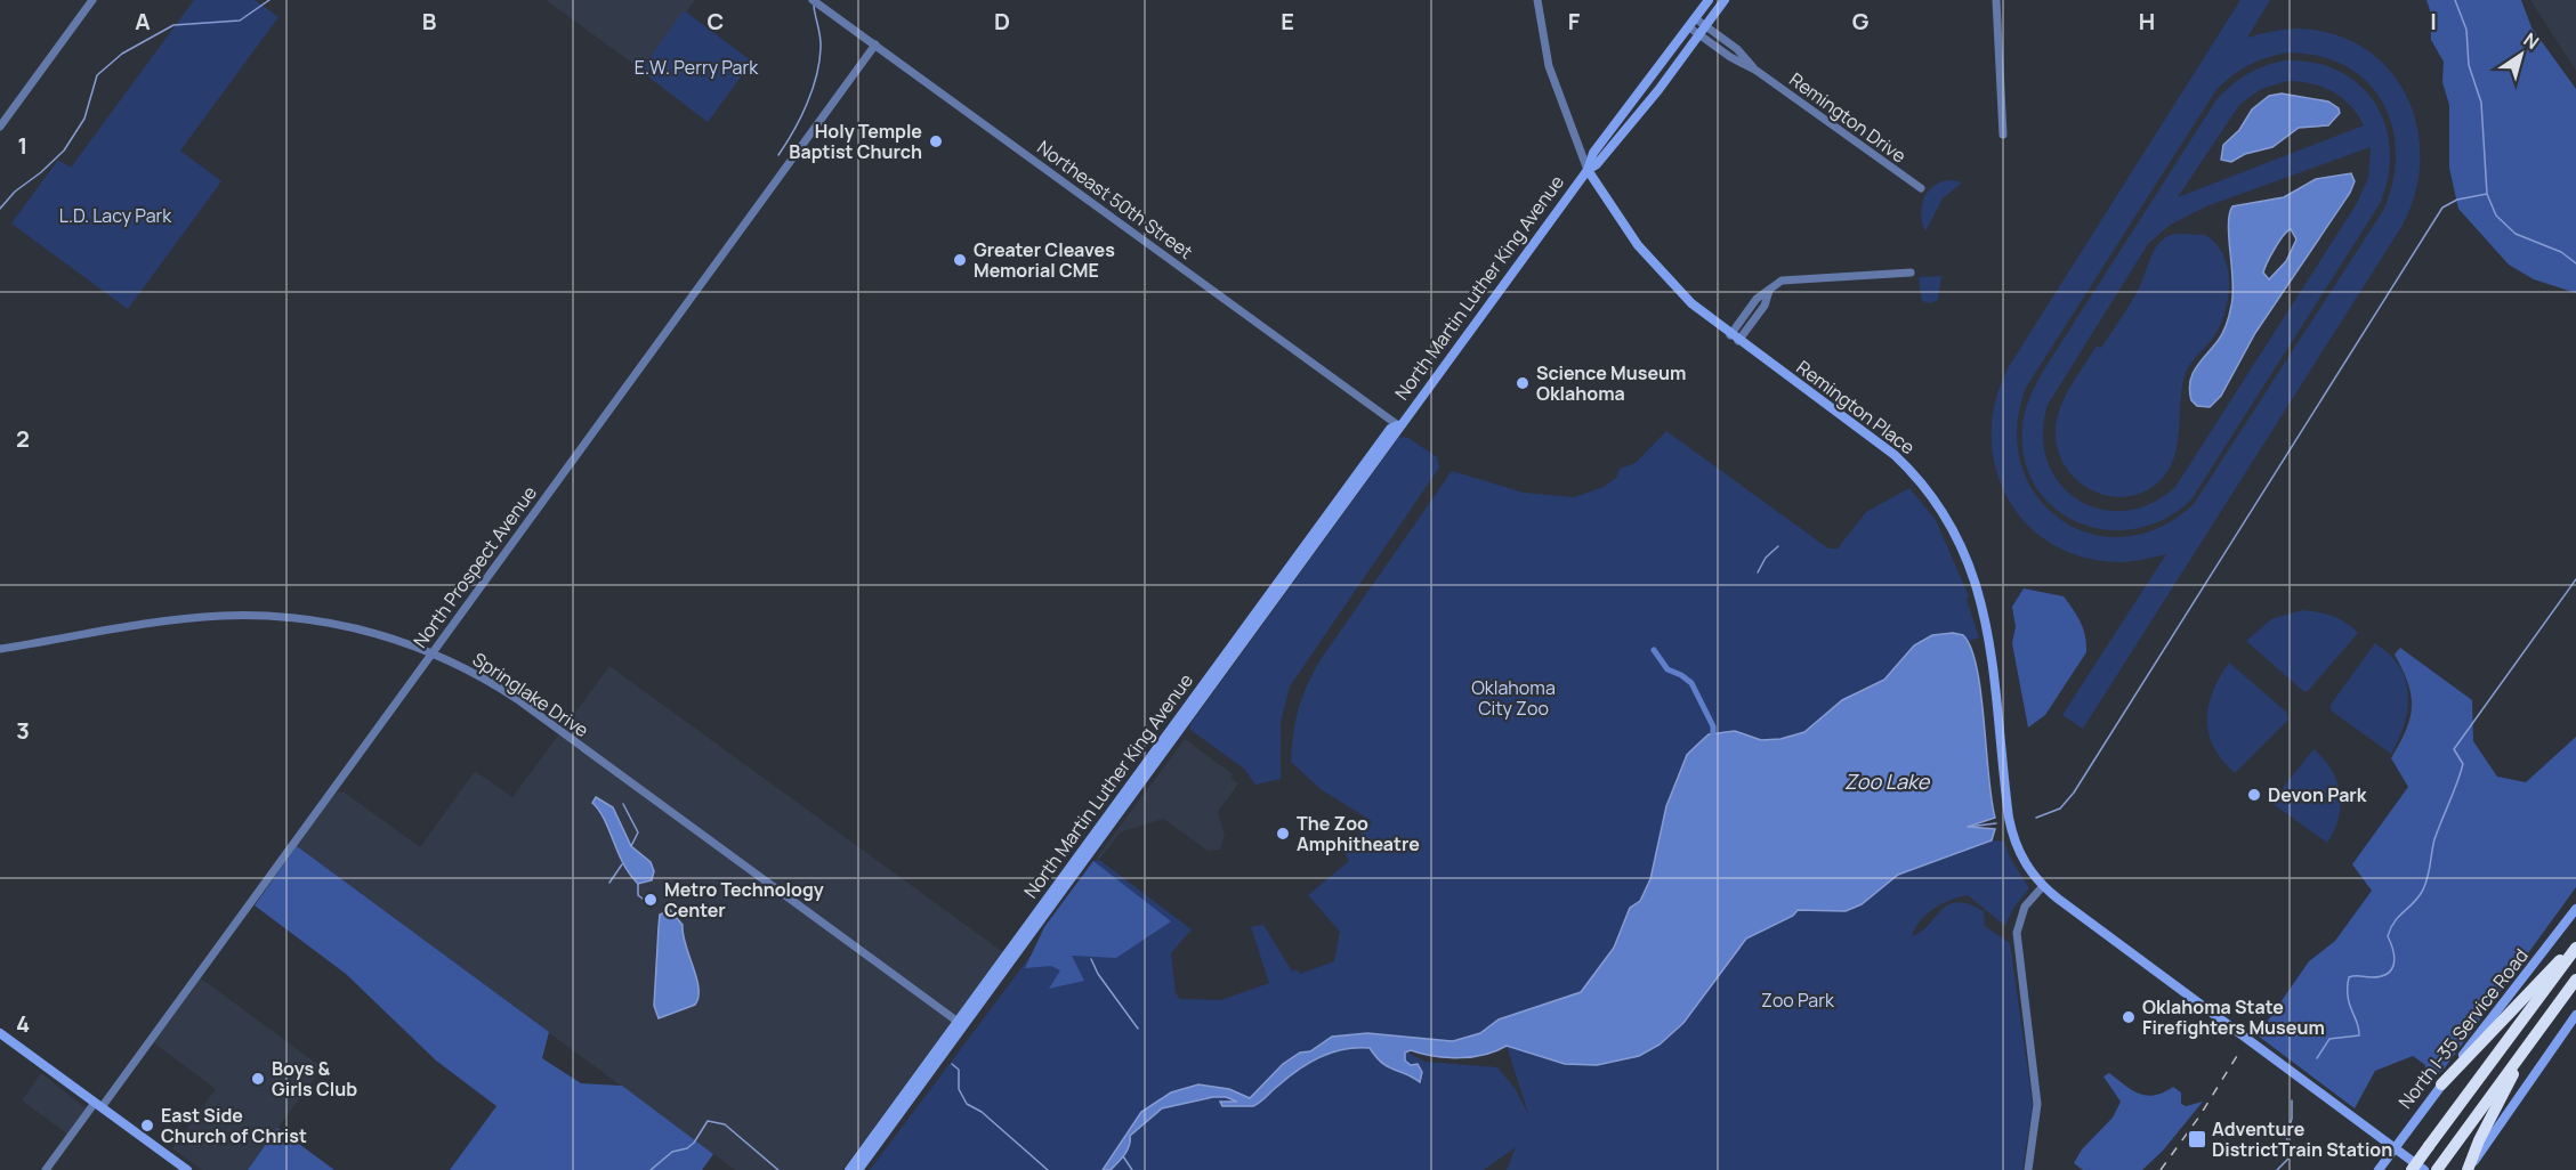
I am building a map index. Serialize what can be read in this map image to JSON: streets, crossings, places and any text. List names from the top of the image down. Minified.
{"streets":{"main road":["North Martin Luther King Avenue","Remington Place","North I-35 Service Road"],"street":["Remington Drive","Northeast 50th Street","North Prospect Avenue","Springlake Drive"]},"crossings":[["Remington Drive","North Martin Luther King Avenue"],["Northeast 50th Street","North Martin Luther King Avenue"],["Northeast 50th Street","North Prospect Avenue"],["North Martin Luther King Avenue","Remington Place"],["North Martin Luther King Avenue","Springlake Drive"],["North Prospect Avenue","Springlake Drive"]],"water":["Zoo Lake"],"parks":["E.W. Perry Park","L.D. Lacy Park","Oklahoma City Zoo","Zoo Park"],"places":{"other":["Holy Temple Baptist Church","Greater Cleaves Memorial CME","Science Museum Oklahoma","Devon Park","The Zoo Amphitheatre","Metro Technology Center","Oklahoma State Firefighters Museum","Boys & Girls Club","East Side Church of Christ"],"transit":["Adventure DistrictTrain Station"]},"north":"top right","grid":{"columns":["A","B","C","D","E","F","G","H","I"],"rows":["1","2","3","4"]}}
